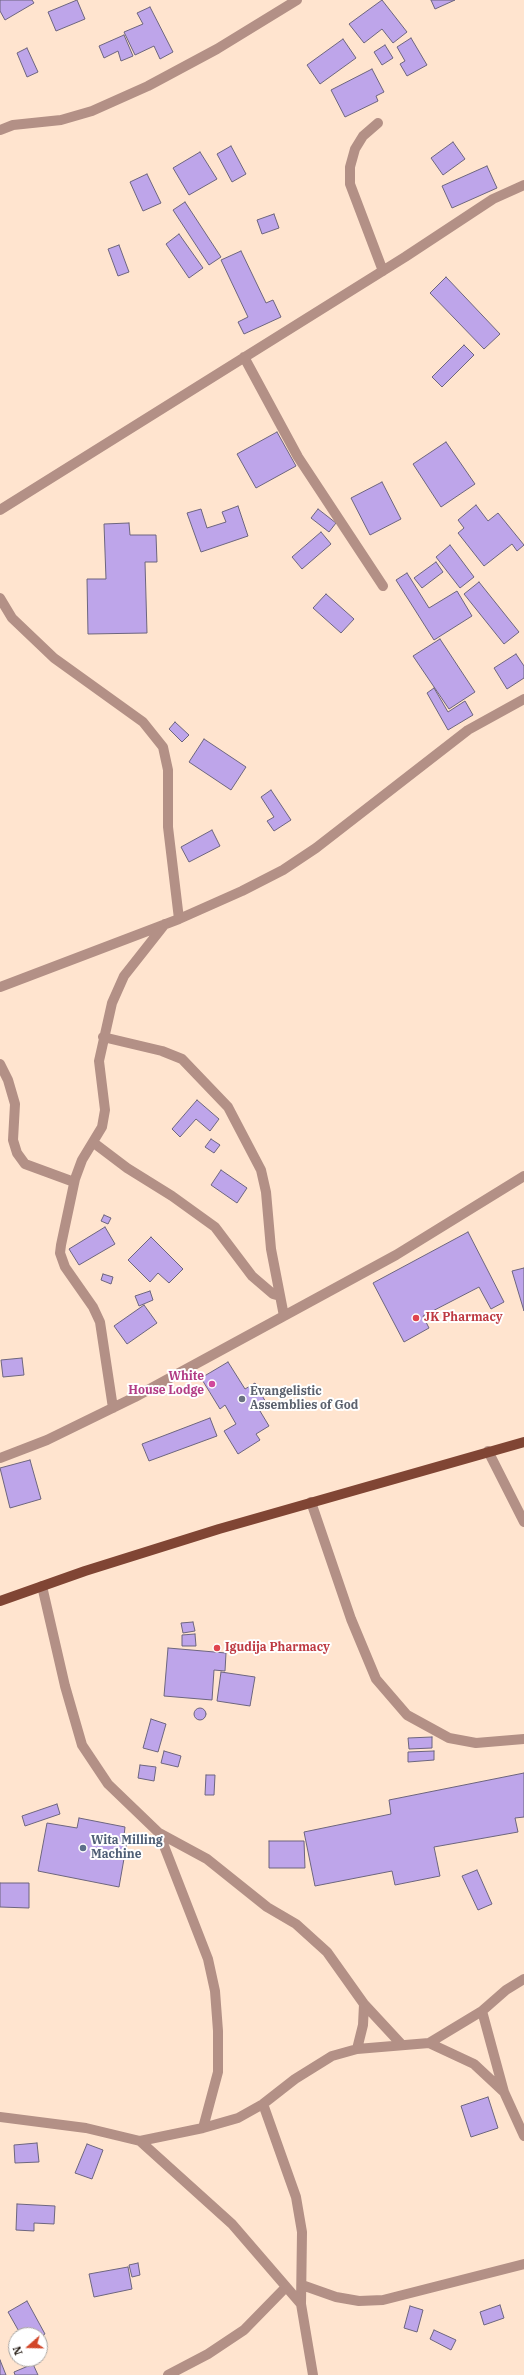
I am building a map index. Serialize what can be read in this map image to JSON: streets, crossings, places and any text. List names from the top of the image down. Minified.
{"places":["JK Pharmacy","White House Lodge","Evangelistic Assemblies of God","Igudija Pharmacy","Wita Milling Machine"],"north":"left"}
